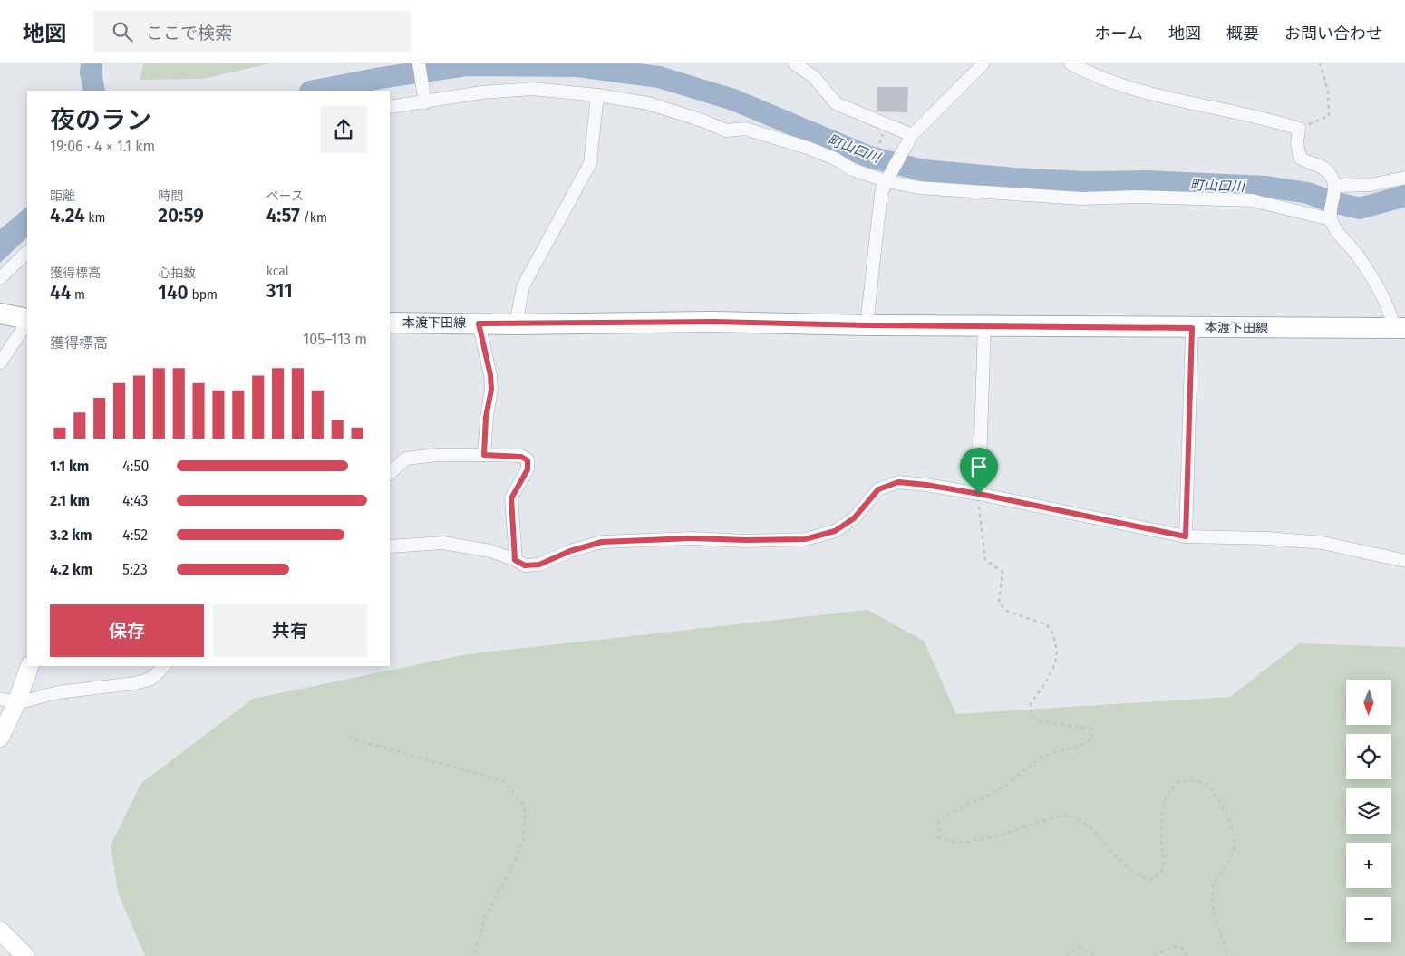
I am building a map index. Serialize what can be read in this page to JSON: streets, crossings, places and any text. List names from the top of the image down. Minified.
{"streets":{"main road":["本渡下田線"]},"water":["町山口川"],"north":"bottom","page":{"header":"地図","search":"ここで検索","nav":["ホーム","地図","概要","お問い合わせ"],"heading":["夜のラン","19:06 · 4 × 1.1 km"],"stats":[["距離","4.24 km"],["時間","20:59"],["ペース","4:57 /km"],["獲得標高","44 m"],["心拍数","140 bpm"],["kcal","311"]],"chart":["獲得標高","105–113 m"],"list":[{"name":"1.1 km","note":"4:50"},{"name":"2.1 km","note":"4:43"},{"name":"3.2 km","note":"4:52"},{"name":"4.2 km","note":"5:23"}],"buttons":["保存","共有"],"map_buttons":["+","−"]}}
